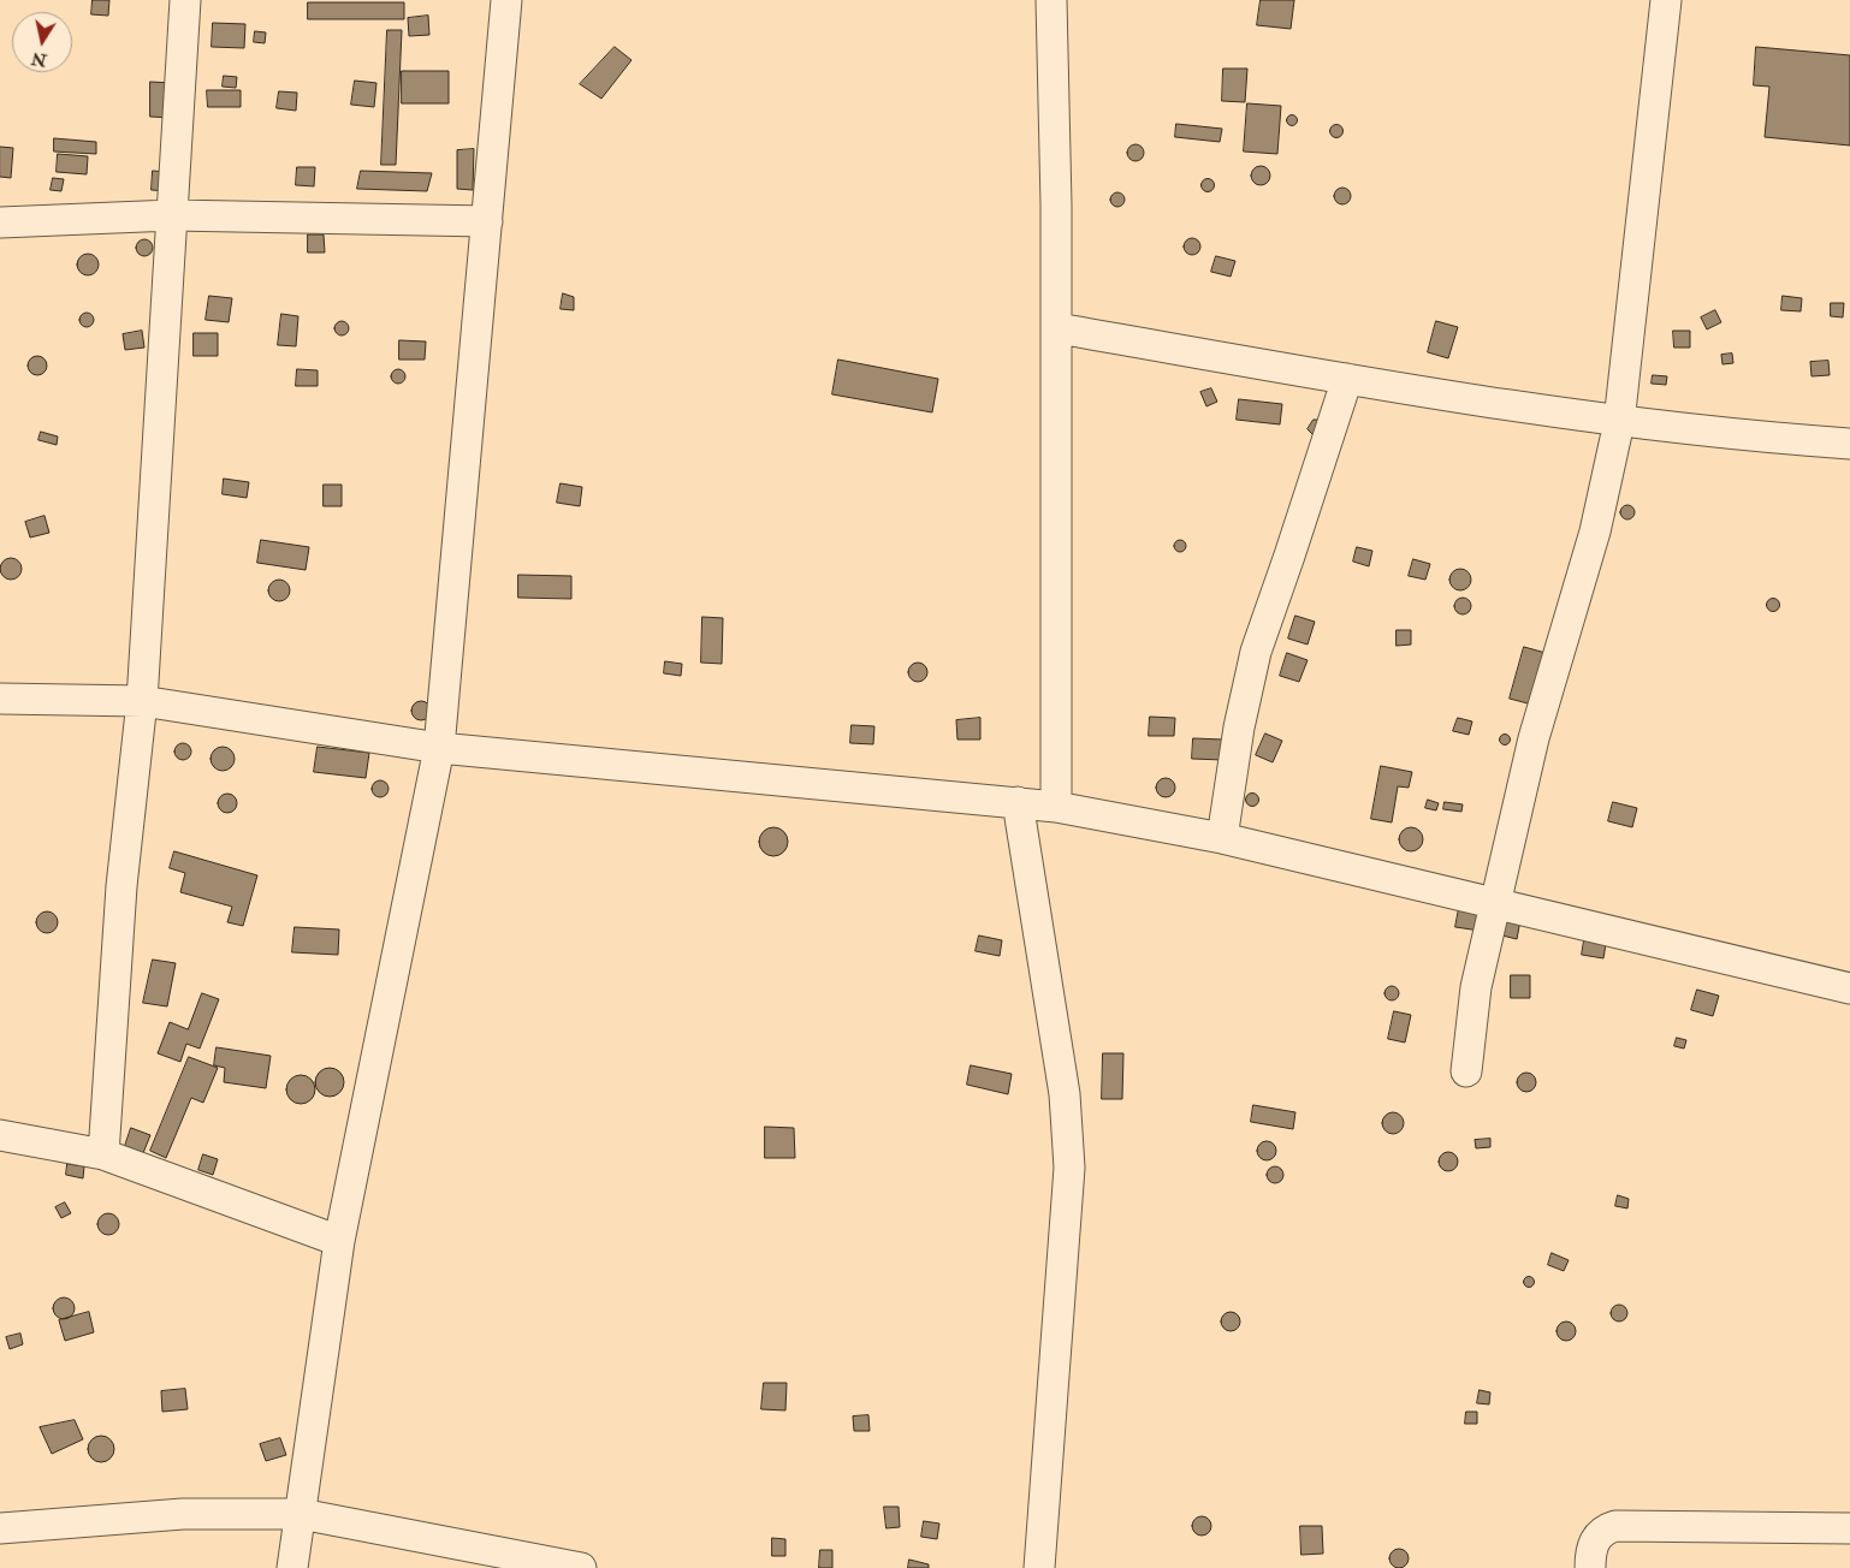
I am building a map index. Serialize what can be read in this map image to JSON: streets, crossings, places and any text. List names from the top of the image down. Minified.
{"north":"bottom"}
